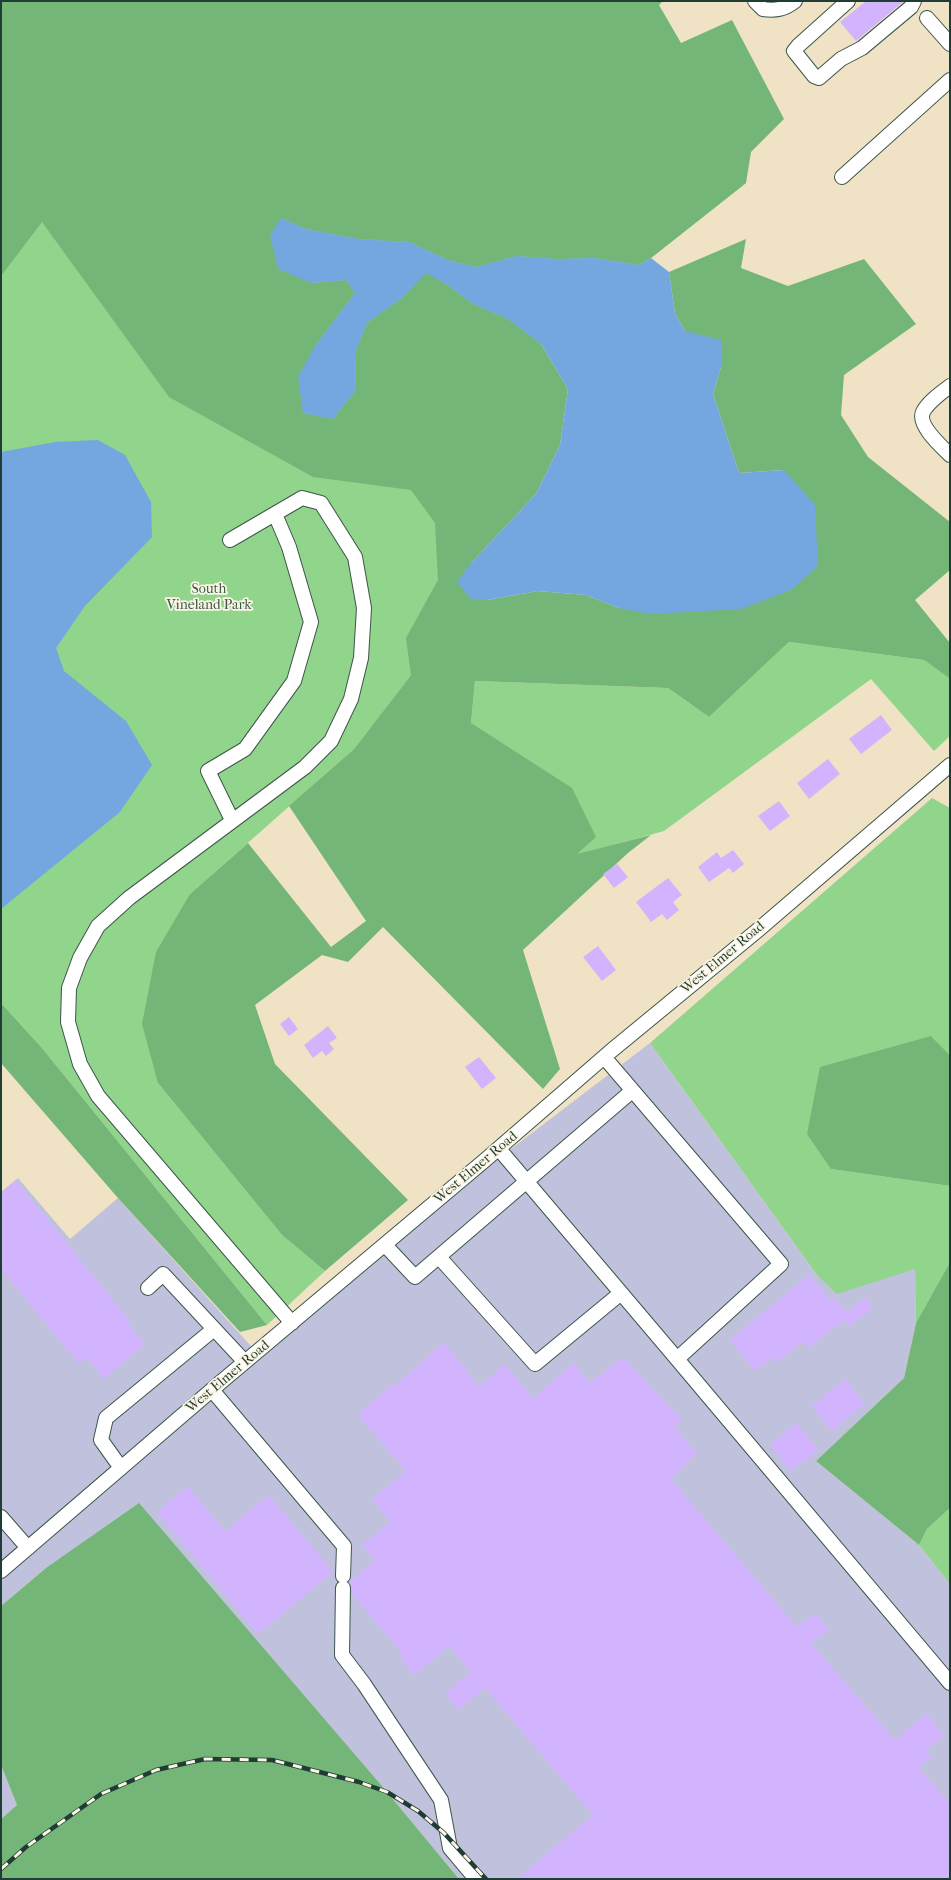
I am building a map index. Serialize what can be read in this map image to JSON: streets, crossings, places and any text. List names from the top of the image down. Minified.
{"streets":{"street":["West Elmer Road"]},"parks":["South Vineland Park"]}
